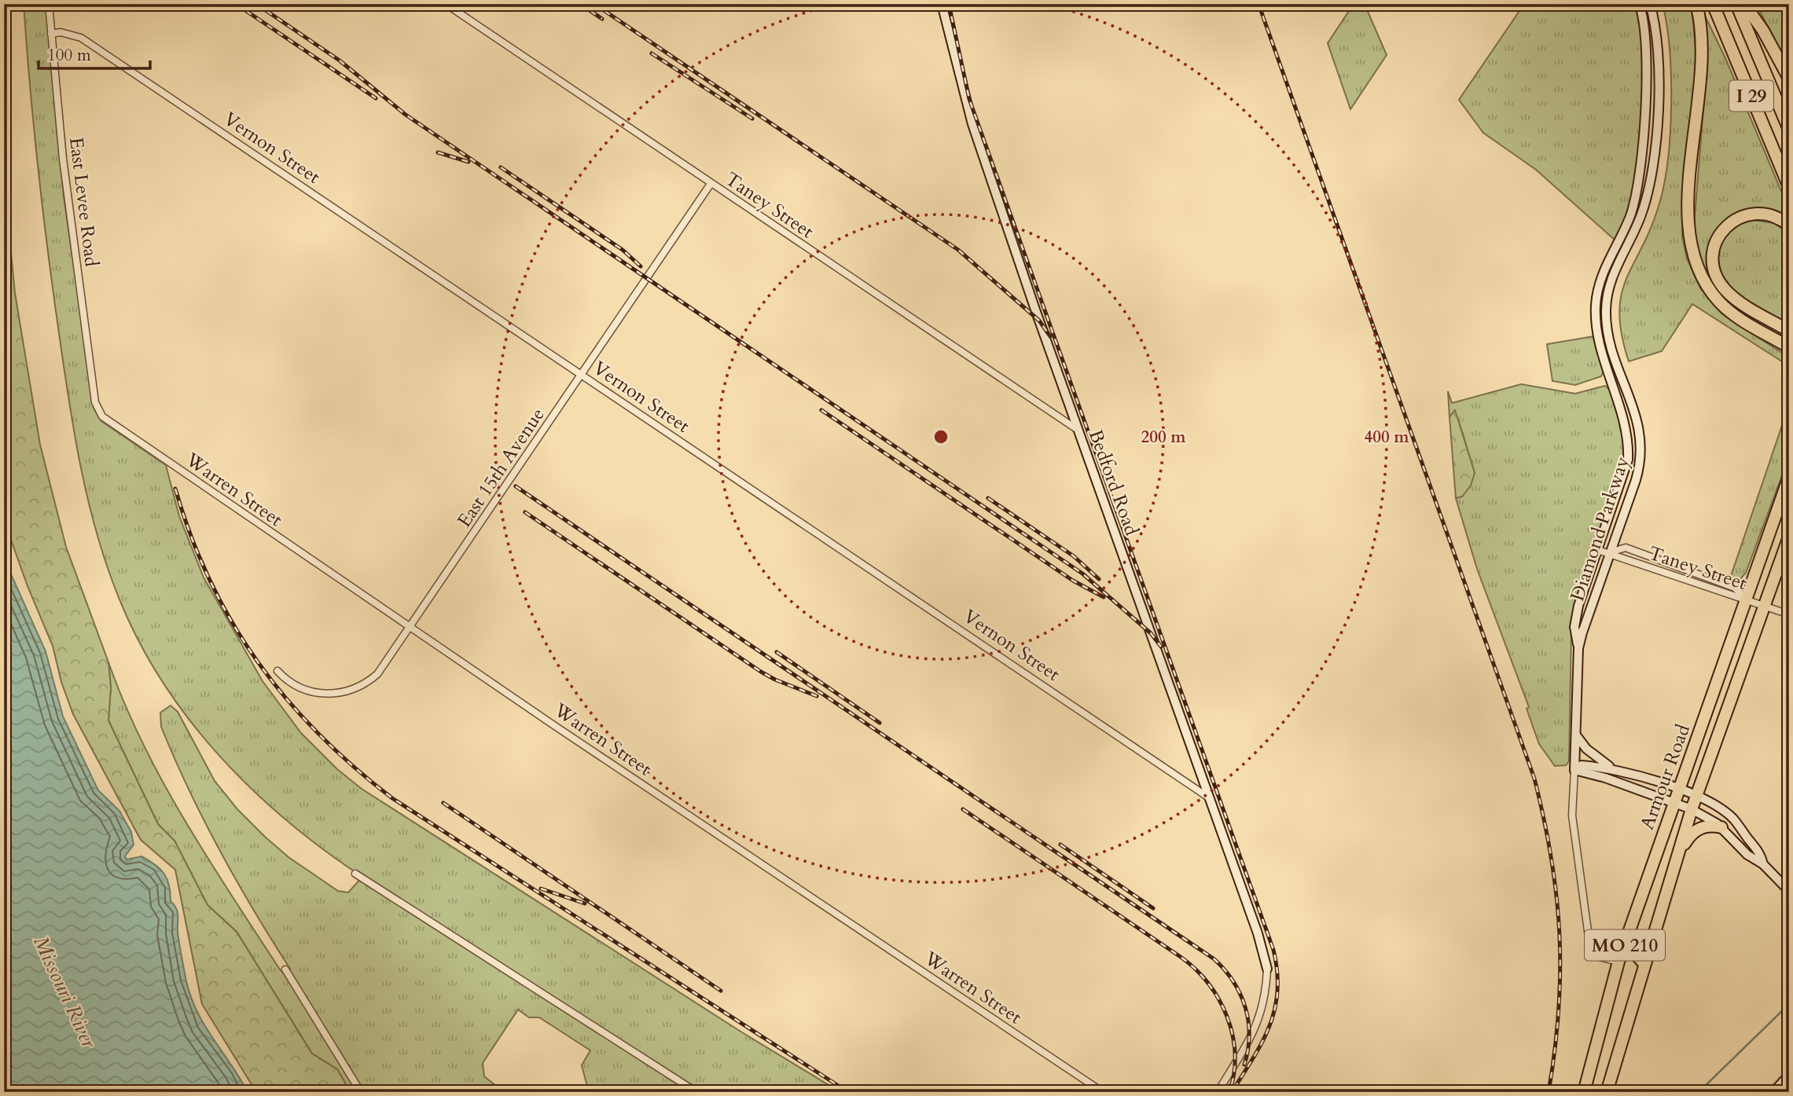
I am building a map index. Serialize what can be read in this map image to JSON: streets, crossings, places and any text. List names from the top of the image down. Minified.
{"streets":{"highway":["I 29","Armour Road","MO 210"],"street":["Vernon Street","East Levee Road","Taney Street","East 15th Avenue","Bedford Road","Warren Street","Diamond Parkway"]},"crossings":[["Vernon Street","East Levee Road"],["Vernon Street","East 15th Avenue"],["Vernon Street","Bedford Road"],["East Levee Road","Warren Street"],["Taney Street","East 15th Avenue"],["Taney Street","Bedford Road"],["Taney Street","Diamond Parkway"],["Taney Street","Armour Road"],["East 15th Avenue","Warren Street"],["Diamond Parkway","Armour Road"]],"water":["Missouri River"],"scale_bar":"100 m","rings":["200 m","400 m"]}
